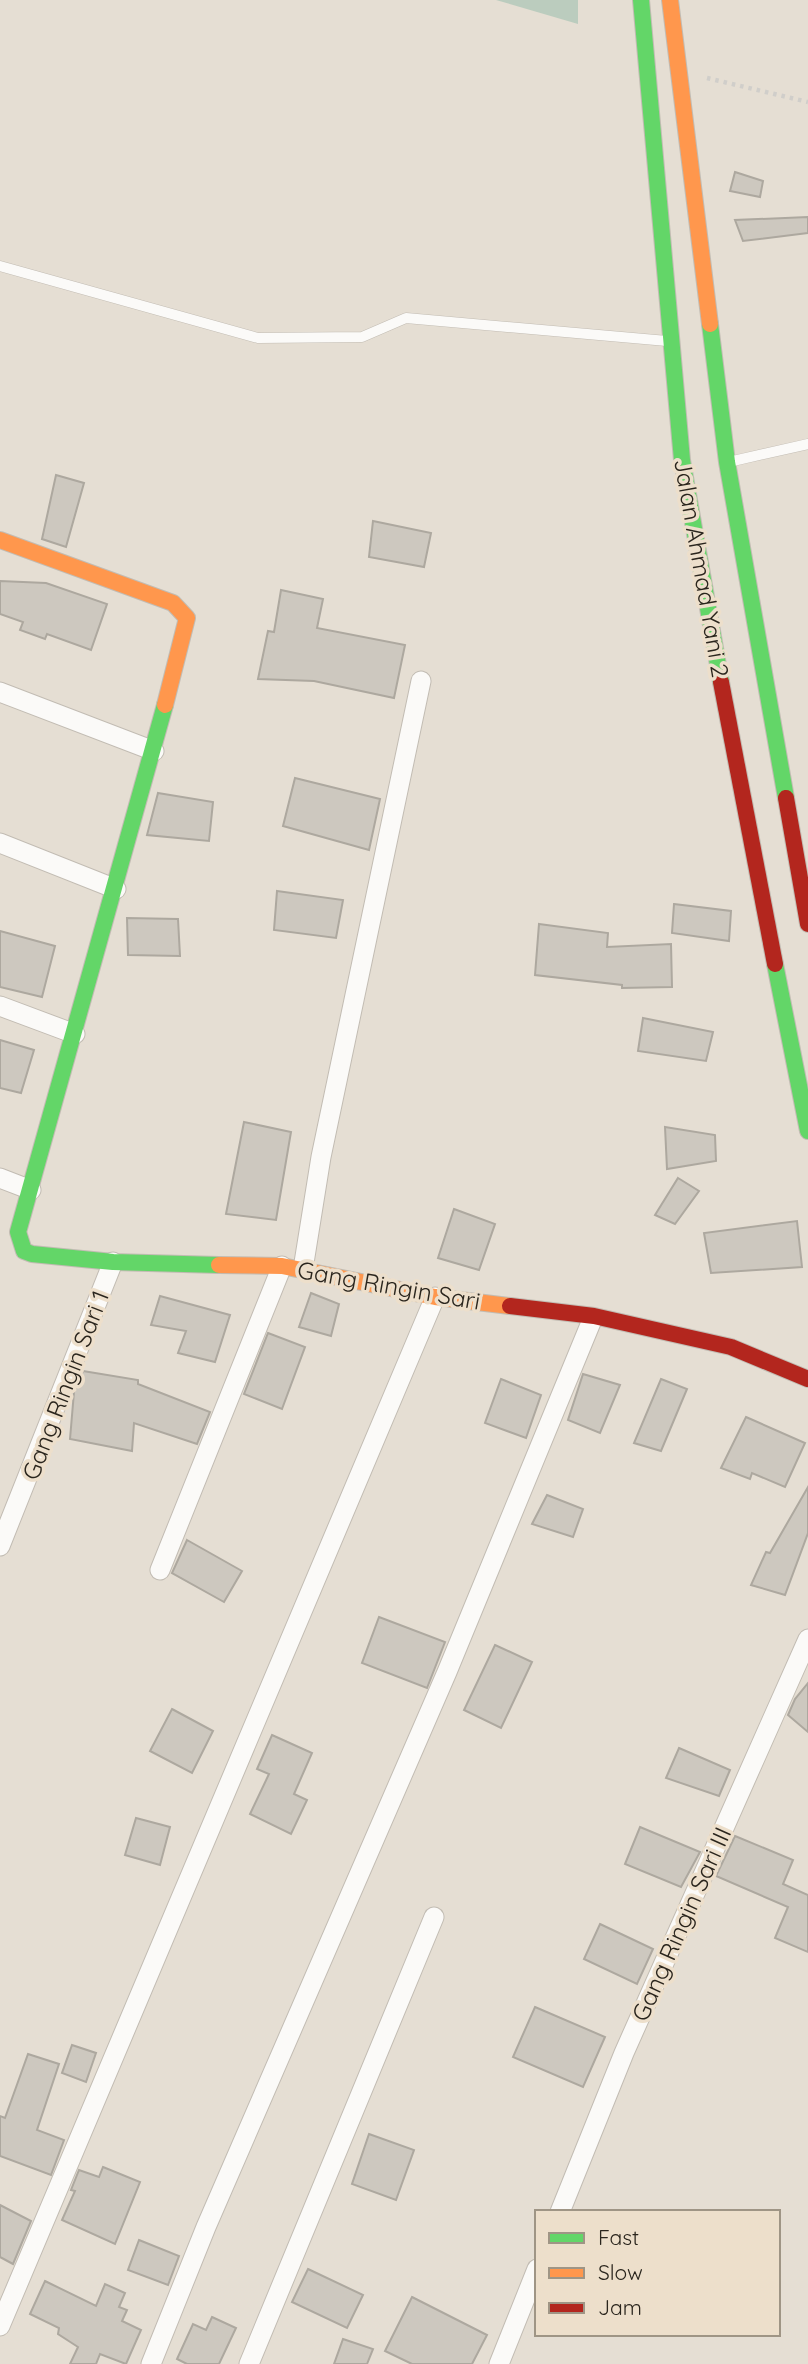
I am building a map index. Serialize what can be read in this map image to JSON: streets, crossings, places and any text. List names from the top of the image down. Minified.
{"streets":{"main road":["Jalan Ahmad Yani 2","Gang Ringin Sari"],"street":["Gang Ringin Sari 1","Gang Ringin Sari III"]},"crossings":[["Gang Ringin Sari","Gang Ringin Sari 1"]],"legend":["Fast","Slow","Jam"]}
